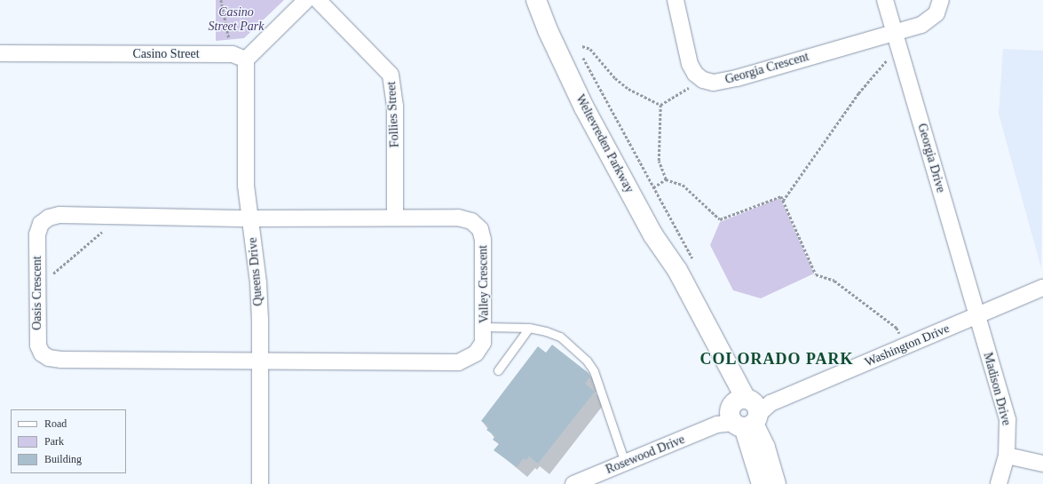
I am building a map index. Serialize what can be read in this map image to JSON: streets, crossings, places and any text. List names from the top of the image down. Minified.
{"streets":{"street":["Casino Street","Georgia Crescent","Follies Street","Weltevreden Parkway","Georgia Drive","Queens Drive","Valley Crescent","Oasis Crescent","Washington Drive","Madison Drive","Rosewood Drive"]},"crossings":[["Casino Street","Queens Drive"],["Georgia Crescent","Georgia Drive"],["Follies Street","Valley Crescent"],["Weltevreden Parkway","Washington Drive"],["Weltevreden Parkway","Rosewood Drive"],["Georgia Drive","Washington Drive"],["Georgia Drive","Madison Drive"],["Queens Drive","Valley Crescent"],["Queens Drive","Oasis Crescent"],["Valley Crescent","Oasis Crescent"],["Washington Drive","Madison Drive"],["Washington Drive","Rosewood Drive"]],"districts":["COLORADO PARK"],"parks":["Casino Street Park"],"legend":["Road","Park","Building"]}
